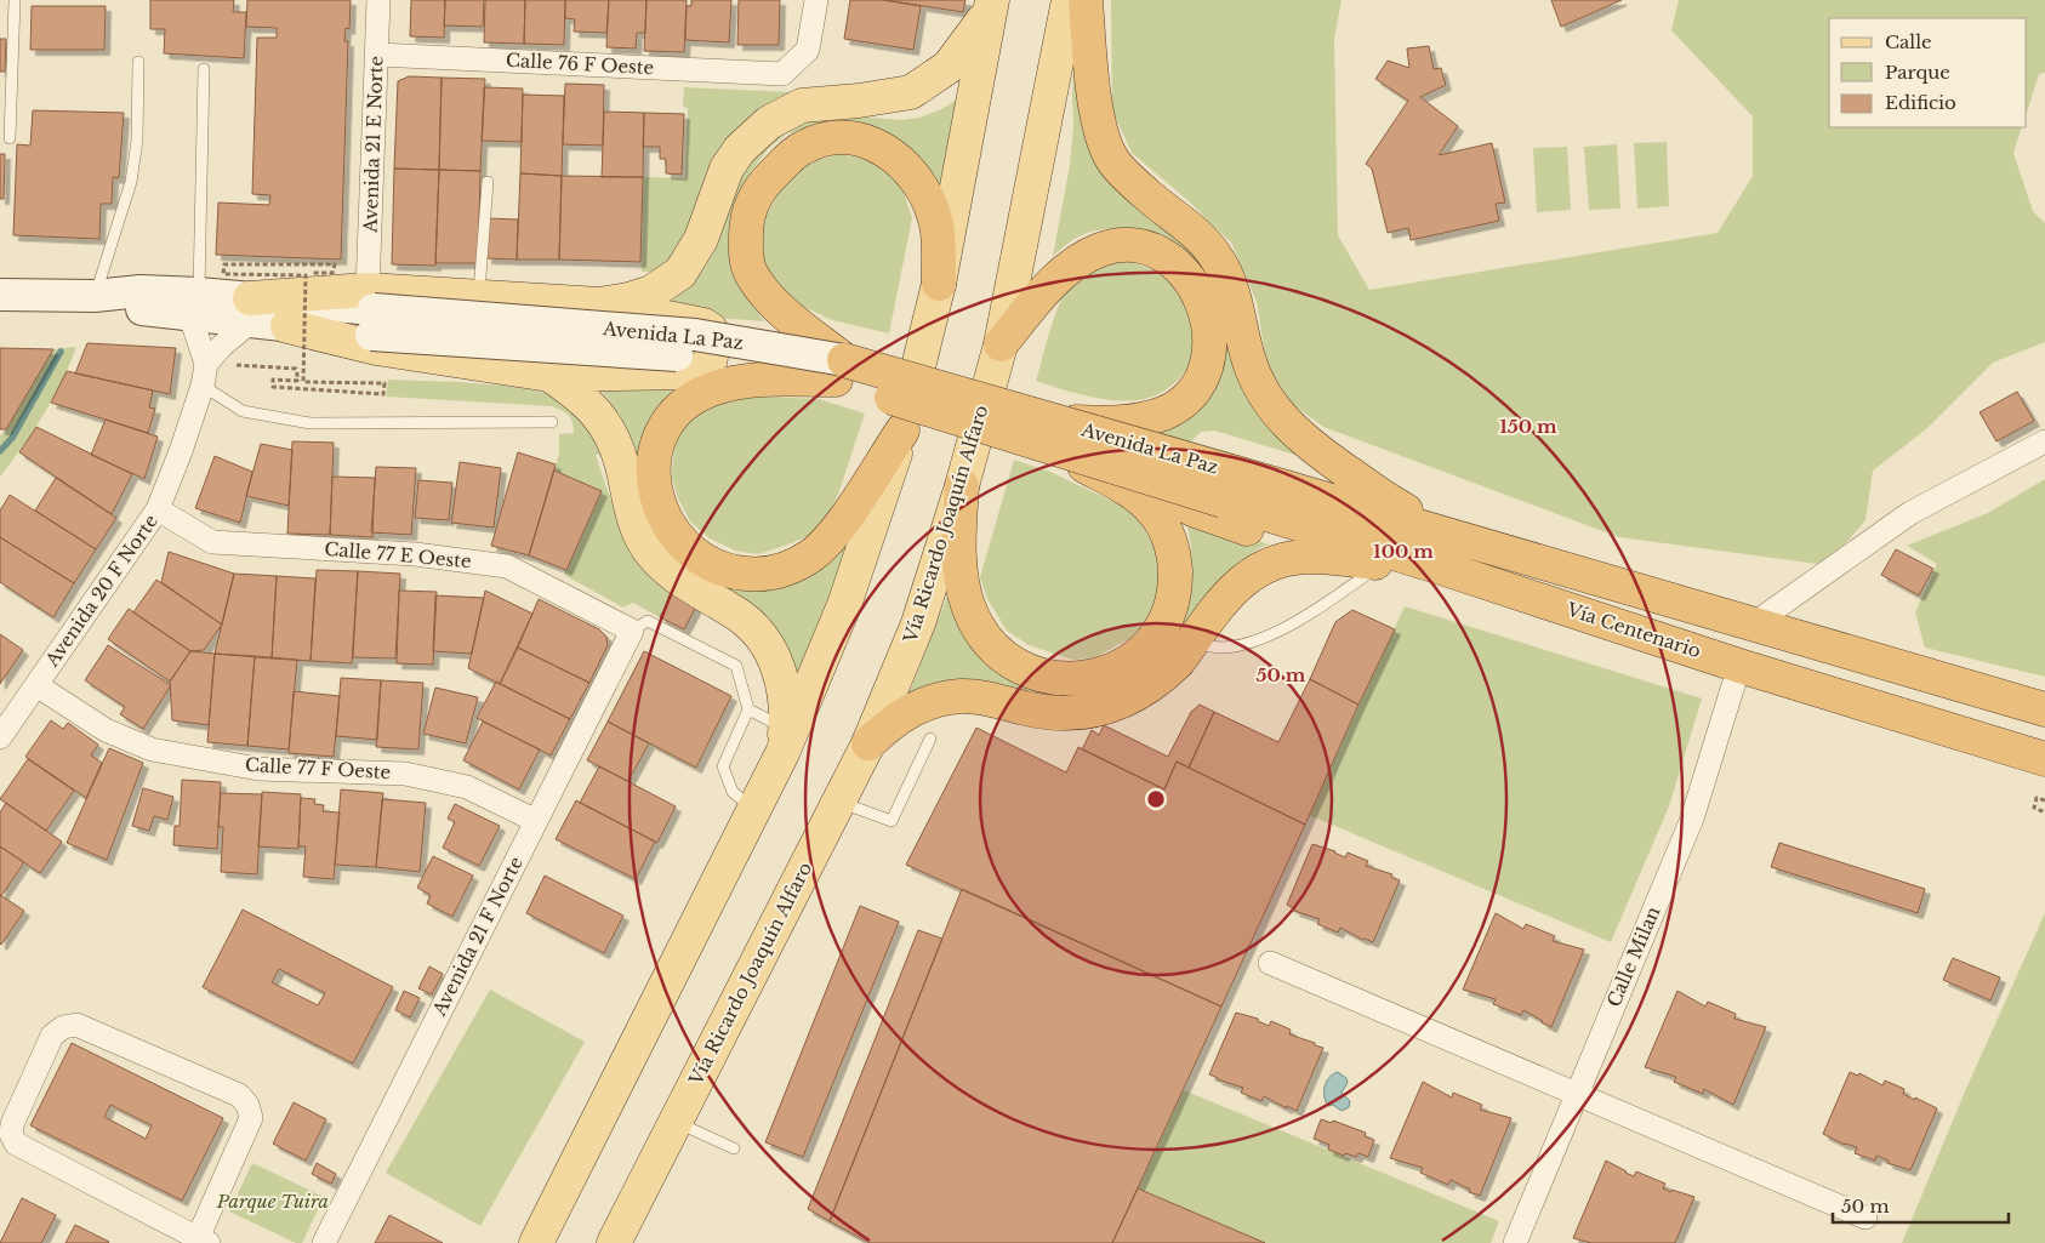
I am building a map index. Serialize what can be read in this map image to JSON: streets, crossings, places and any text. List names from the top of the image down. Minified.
{"streets":{"highway":["Avenida La Paz","Vía Centenario"],"main road":["Vía Ricardo Joaquín Alfaro"],"street":["Calle 76 F Oeste","Avenida 21 E Norte","Calle 77 E Oeste","Avenida 20 F Norte","Calle 77 F Oeste","Avenida 21 F Norte","Calle Milan"]},"crossings":[["Calle 76 F Oeste","Avenida 21 E Norte"],["Avenida 21 E Norte","Avenida La Paz"],["Avenida La Paz","Avenida 20 F Norte"],["Avenida La Paz","Vía Centenario"],["Calle 77 E Oeste","Avenida 20 F Norte"],["Calle 77 E Oeste","Avenida 21 F Norte"],["Avenida 20 F Norte","Calle 77 F Oeste"],["Vía Centenario","Calle Milan"],["Calle 77 F Oeste","Avenida 21 F Norte"]],"parks":["Parque Tuira"],"legend":["Calle","Parque","Edificio"],"scale_bar":"50 m","rings":["150 m","100 m","50 m"]}
